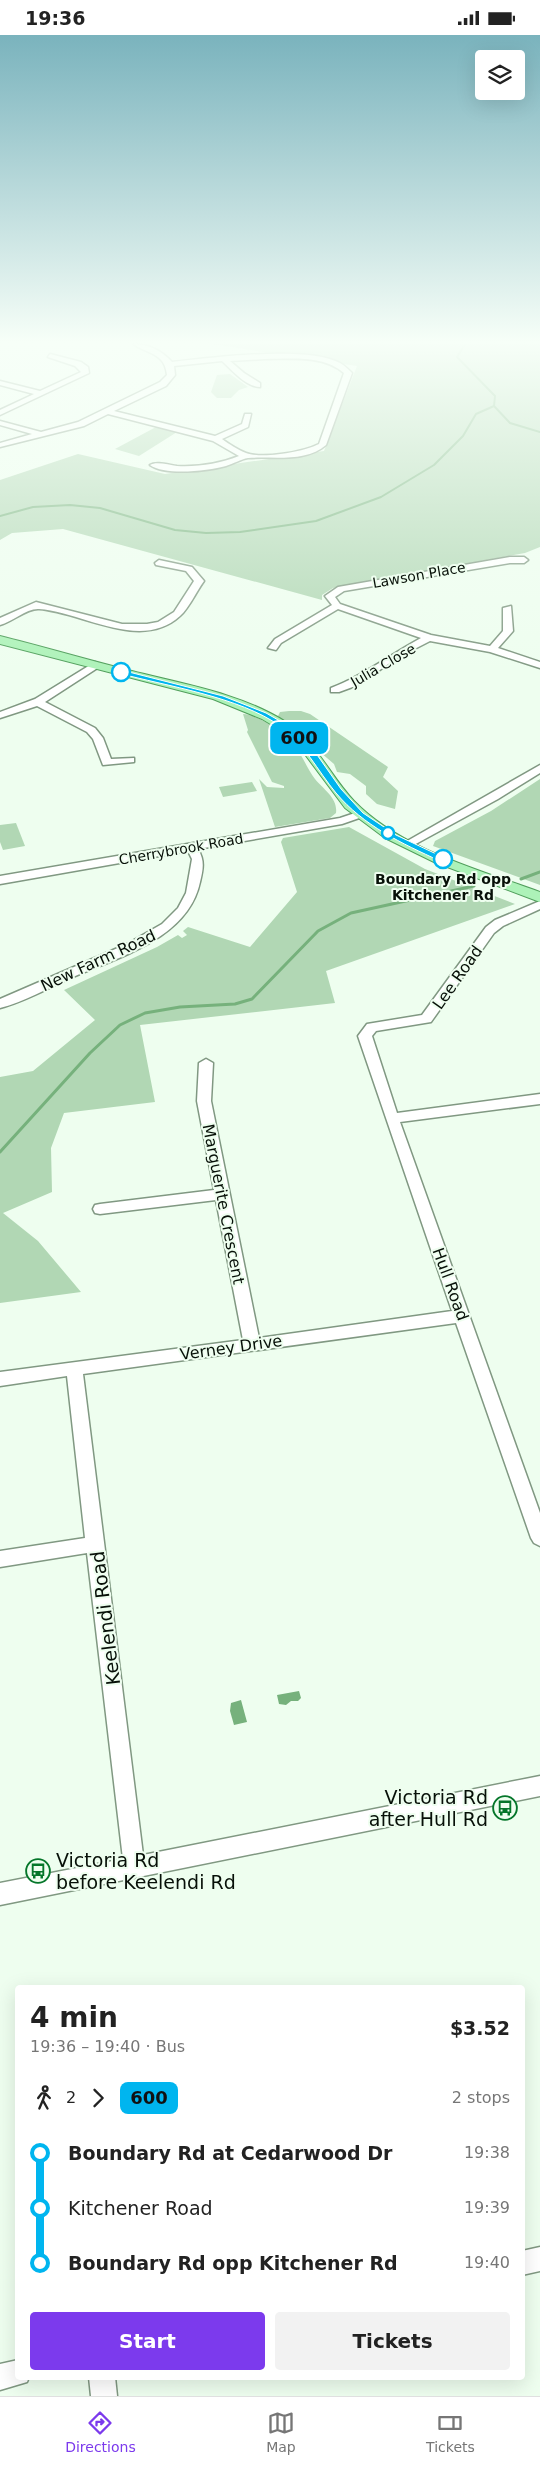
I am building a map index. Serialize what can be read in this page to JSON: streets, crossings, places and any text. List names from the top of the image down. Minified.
{"streets":{"street":["Lawson Place","Julia Close","Cherrybrook Road","New Farm Road","Lee Road","Marguerite Crescent","Hull Road","Verney Drive","Keelendi Road"]},"crossings":[["Cherrybrook Road","New Farm Road"],["Lee Road","Hull Road"],["Marguerite Crescent","Verney Drive"],["Hull Road","Verney Drive"],["Verney Drive","Keelendi Road"]],"places":{"other":["Boundary Rd opp Kitchener Rd"],"bus stop":["Victoria Rd after Hull Rd","Victoria Rd before Keelendi Rd"]},"lines":["bus line 600"],"page":{"status":"19:36","on_map":"600","heading":["4 min","19:36 – 19:40 · Bus","$3.52"],"legs":["2","600","2 stops"],"list":[{"name":"Boundary Rd at Cedarwood Dr","value":"19:38"},{"name":"Kitchener Road","value":"19:39"},{"name":"Boundary Rd opp Kitchener Rd","value":"19:40"}],"buttons":["Start","Tickets"],"tabs":["Directions","Map","Tickets"]}}
